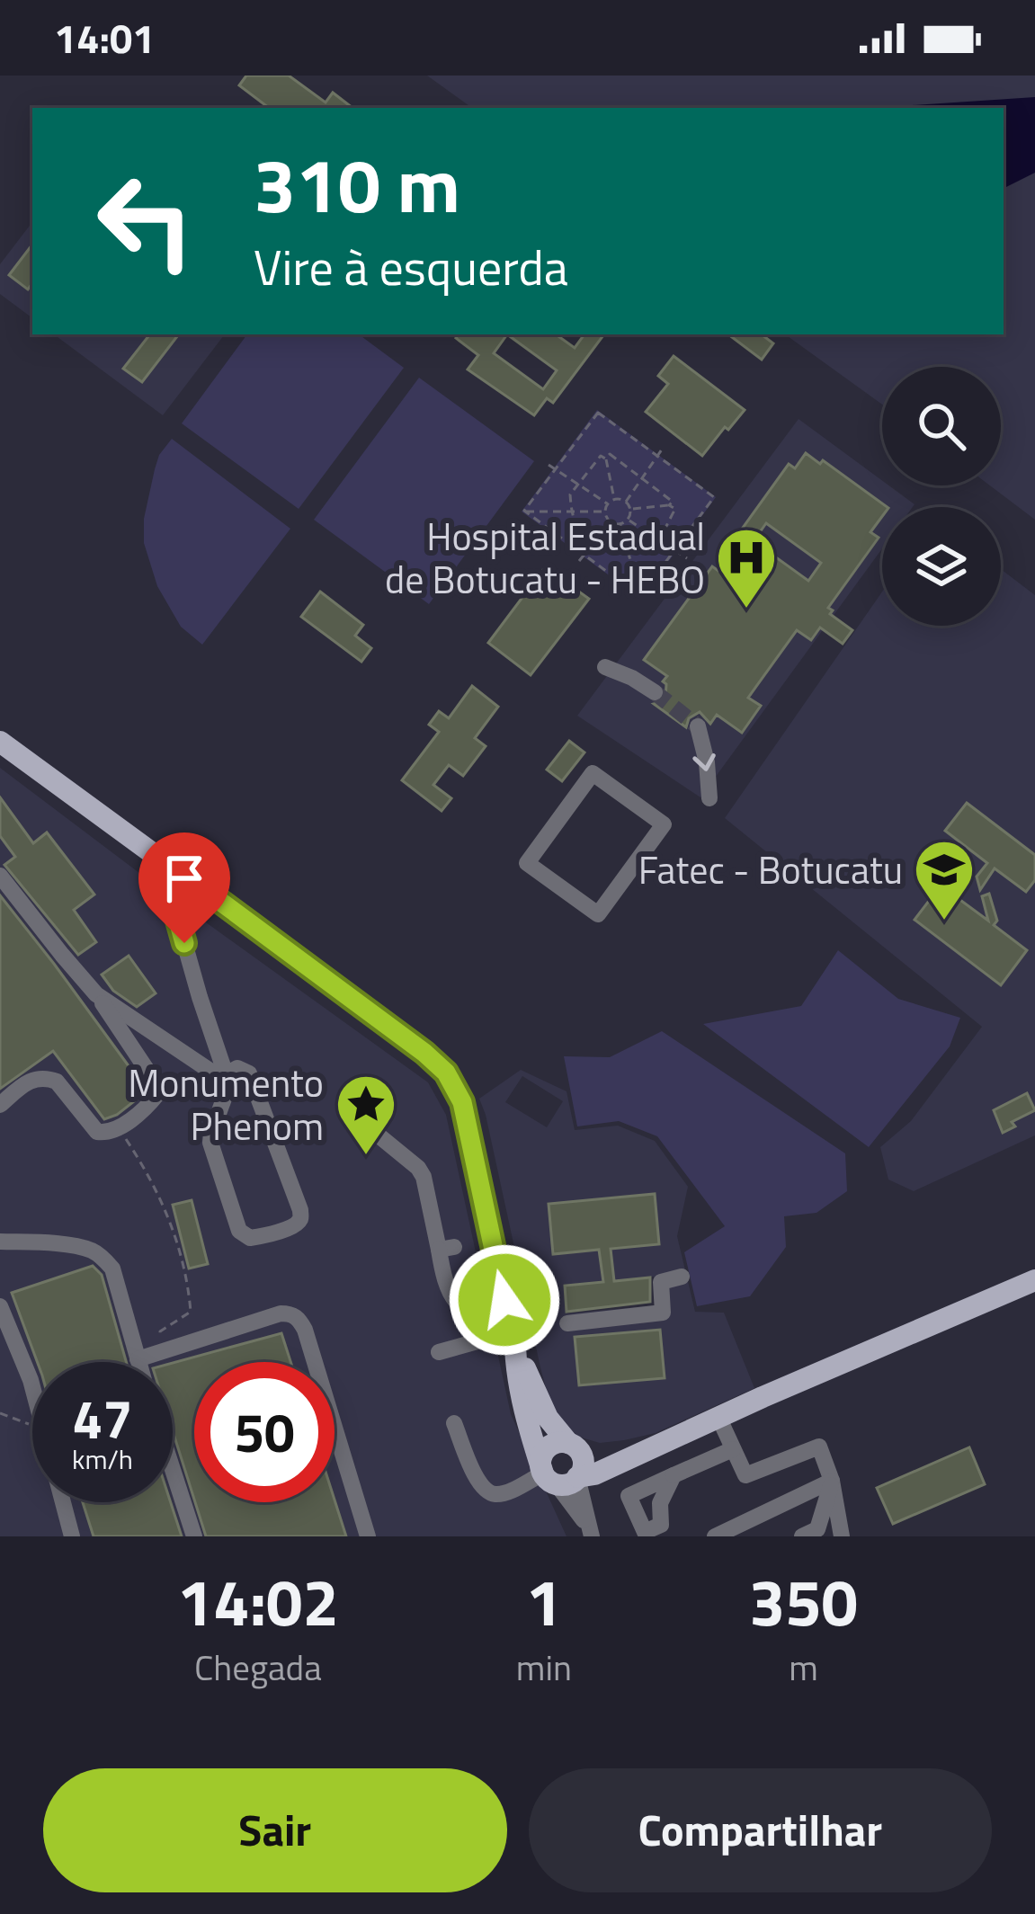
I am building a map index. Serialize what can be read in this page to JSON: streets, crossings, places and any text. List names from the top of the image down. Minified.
{"places":{"hospital":["Hospital Estadual de Botucatu - HEBO"],"school or university":["Fatec - Botucatu"],"place":["Monumento Phenom"]},"page":{"status":"14:01","turn":["310 m","Vire à esquerda"],"speed":"47 km/h","limit":"50","eta":["14:02","Chegada","1","min","350","m"],"buttons":["Sair","Compartilhar"]}}
